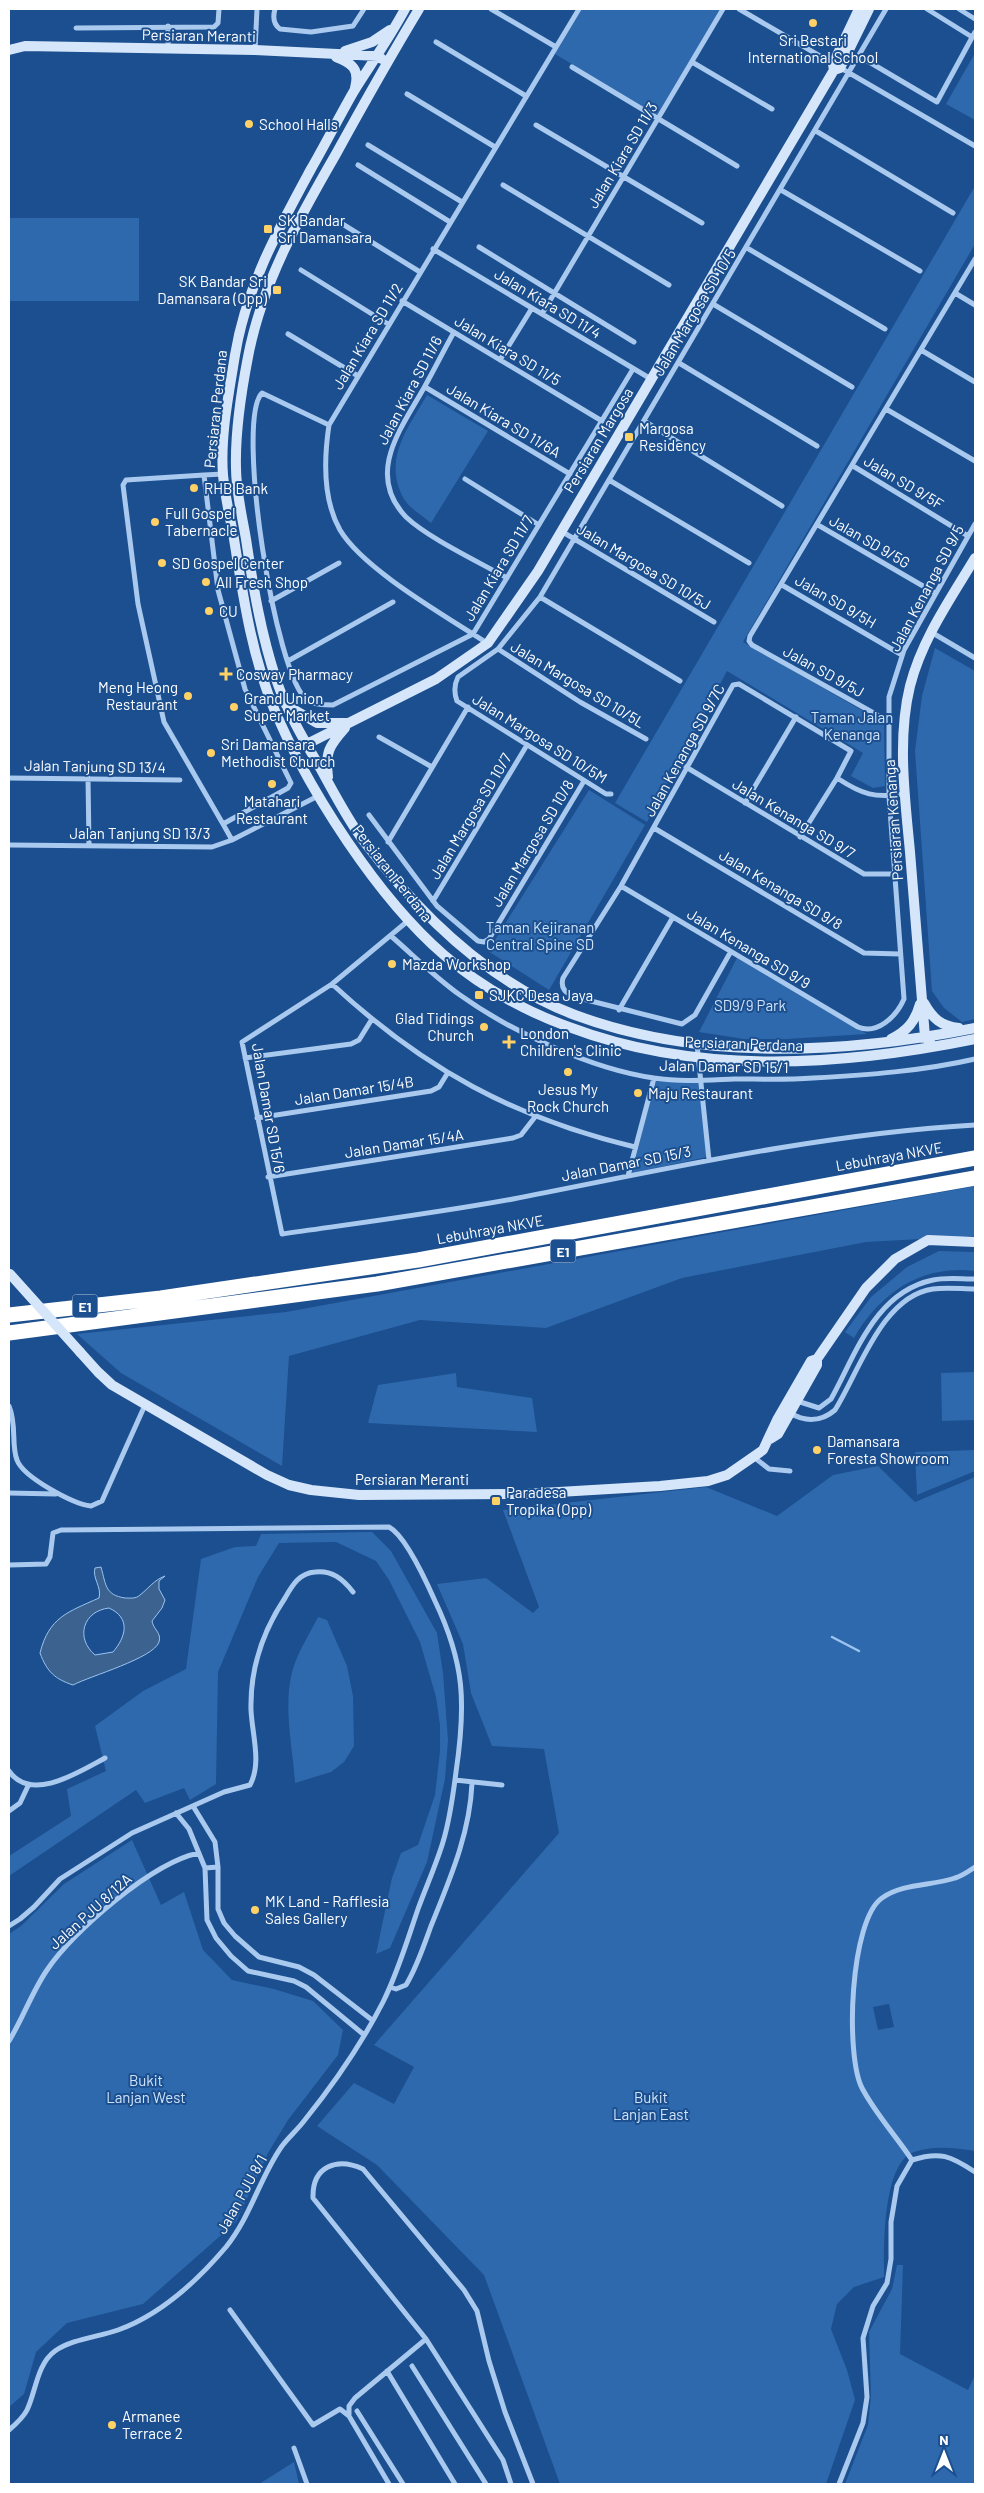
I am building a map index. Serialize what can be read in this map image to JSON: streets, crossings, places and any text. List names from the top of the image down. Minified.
{"streets":{"highway":["Lebuhraya NKVE","E1"],"main road":["Persiaran Meranti","Persiaran Perdana","Persiaran Margosa","Persiaran Kenanga"],"street":["Jalan Kiara SD 11/3","Jalan Kiara SD 11/4","Jalan Margosa SD 10/5","Jalan Kiara SD 11/2","Jalan Kiara SD 11/5","Jalan Kiara SD 11/6","Jalan Kiara SD 11/6A","Jalan SD 9/5F","Jalan SD 9/5G","Jalan Margosa SD 10/5J","Jalan Kiara SD 11/7","Jalan Kenanga SD 9/5","Jalan SD 9/5H","Jalan SD 9/5J","Jalan Margosa SD 10/5L","Jalan Margosa SD 10/5M","Jalan Kenanga SD 9/7C","Jalan Tanjung SD 13/4","Jalan Margosa SD 10/7","Jalan Kenanga SD 9/7","Jalan Tanjung SD 13/3","Jalan Margosa SD 10/8","Jalan Kenanga SD 9/8","Jalan Kenanga SD 9/9","Jalan Damar SD 15/1","Jalan Damar 15/4B","Jalan Damar SD 15/6","Jalan Damar 15/4A","Jalan Damar SD 15/3","Jalan PJU 8/12A","Jalan PJU 8/1"]},"crossings":[["Persiaran Meranti","Persiaran Perdana"],["Jalan Kiara SD 11/3","Jalan Kiara SD 11/4"],["Jalan Kiara SD 11/4","Jalan Kiara SD 11/2"],["Jalan Kiara SD 11/4","Persiaran Margosa"],["Jalan Kiara SD 11/4","Jalan Kiara SD 11/7"],["Jalan Margosa SD 10/5","Persiaran Margosa"],["Jalan Margosa SD 10/5","Jalan Margosa SD 10/5J"],["Jalan Margosa SD 10/5","Jalan Margosa SD 10/5L"],["Jalan Margosa SD 10/5","Jalan Margosa SD 10/5M"],["Jalan Kiara SD 11/2","Jalan Kiara SD 11/5"],["Jalan Kiara SD 11/2","Persiaran Margosa"],["Jalan Kiara SD 11/2","Jalan Kiara SD 11/7"],["Jalan Kiara SD 11/5","Jalan Kiara SD 11/6"],["Jalan Kiara SD 11/5","Jalan Kiara SD 11/7"],["Jalan Kiara SD 11/6","Jalan Kiara SD 11/6A"],["Jalan Kiara SD 11/6","Jalan Kiara SD 11/7"],["Persiaran Perdana","Persiaran Margosa"],["Persiaran Perdana","Persiaran Kenanga"],["Persiaran Perdana","Jalan Tanjung SD 13/3"],["Persiaran Perdana","Jalan Damar SD 15/6"],["Jalan Kiara SD 11/6A","Jalan Kiara SD 11/7"],["Persiaran Margosa","Jalan Margosa SD 10/5J"],["Jalan SD 9/5F","Jalan Kenanga SD 9/5"],["Jalan SD 9/5G","Jalan Kenanga SD 9/5"],["Jalan Kenanga SD 9/5","Jalan SD 9/5H"],["Jalan Kenanga SD 9/5","Jalan SD 9/5J"],["Jalan Kenanga SD 9/5","Jalan Kenanga SD 9/7"],["Jalan Kenanga SD 9/5","Jalan Kenanga SD 9/8"],["Jalan Kenanga SD 9/5","Jalan Kenanga SD 9/9"],["Jalan SD 9/5H","Jalan SD 9/5J"],["Jalan Margosa SD 10/5M","Jalan Margosa SD 10/7"],["Jalan Margosa SD 10/5M","Jalan Margosa SD 10/8"],["Jalan Kenanga SD 9/7C","Jalan Kenanga SD 9/7"],["Jalan Kenanga SD 9/7C","Jalan Kenanga SD 9/8"],["Jalan Kenanga SD 9/7C","Jalan Kenanga SD 9/9"],["Jalan Margosa SD 10/7","Jalan Margosa SD 10/8"],["Jalan Damar SD 15/1","Jalan Damar SD 15/6"],["Jalan Damar 15/4B","Jalan Damar SD 15/6"],["Jalan Damar SD 15/6","Jalan Damar 15/4A"],["Jalan Damar SD 15/6","Jalan Damar SD 15/3"]],"parks":["Taman Jalan Kenanga","Taman Kejiranan Central Spine SD","SD9/9 Park","Bukit Lanjan West","Bukit Lanjan East"],"places":{"other":["Sri Bestari International School","School Halls","RHB Bank","Full Gospel Tabernacle","SD Gospel Center","All Fresh Shop","CU","Meng Heong Restaurant","Grand Union Super Market","Sri Damansara Methodist Church","Matahari Restaurant","Mazda Workshop","Glad Tidings Church","Jesus My Rock Church","Maju Restaurant","Damansara Foresta Showroom","MK Land - Rafflesia Sales Gallery","Armanee Terrace 2"],"transit":["SK Bandar Sri Damansara","SK Bandar Sri Damansara (Opp)","Margosa Residency","SJKC Desa Jaya","Paradesa Tropika (Opp)"],"health":["Cosway Pharmacy","London Children's Clinic"]},"north":"top"}
